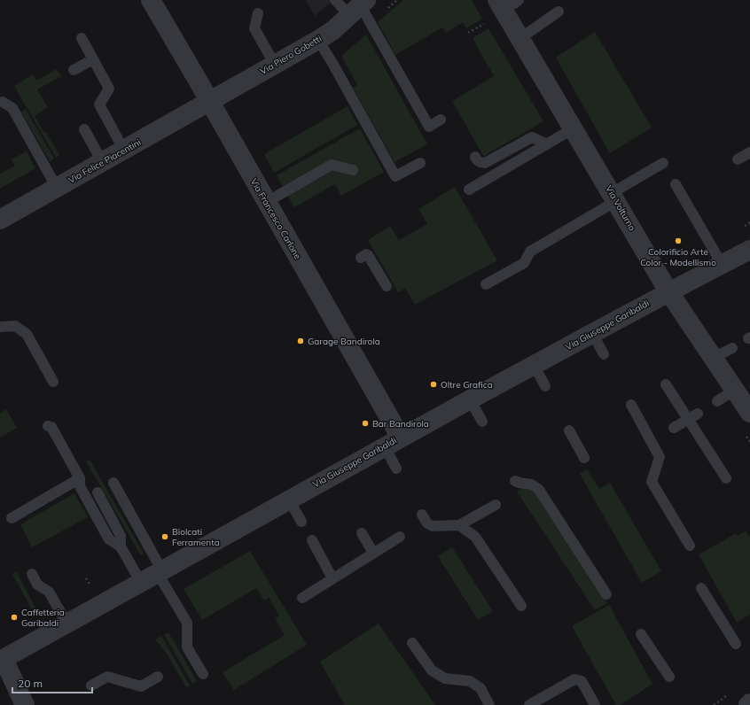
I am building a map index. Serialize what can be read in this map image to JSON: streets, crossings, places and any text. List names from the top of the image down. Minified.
{"streets":{"street":["Via Piero Gobetti","Via Felice Piacentini","Via Volturno","Via Francesco Carlone","Via Giuseppe Garibaldi"]},"crossings":[["Via Piero Gobetti","Via Felice Piacentini"],["Via Piero Gobetti","Via Francesco Carlone"],["Via Felice Piacentini","Via Francesco Carlone"],["Via Volturno","Via Giuseppe Garibaldi"],["Via Francesco Carlone","Via Giuseppe Garibaldi"]],"places":["Colorificio Arte Color - Modellismo","Garage Bandirola","Oltre Grafica","Bar Bandirola","Biolcati Ferramenta","Caffetteria Garibaldi"],"scale_bar":"20 m"}
